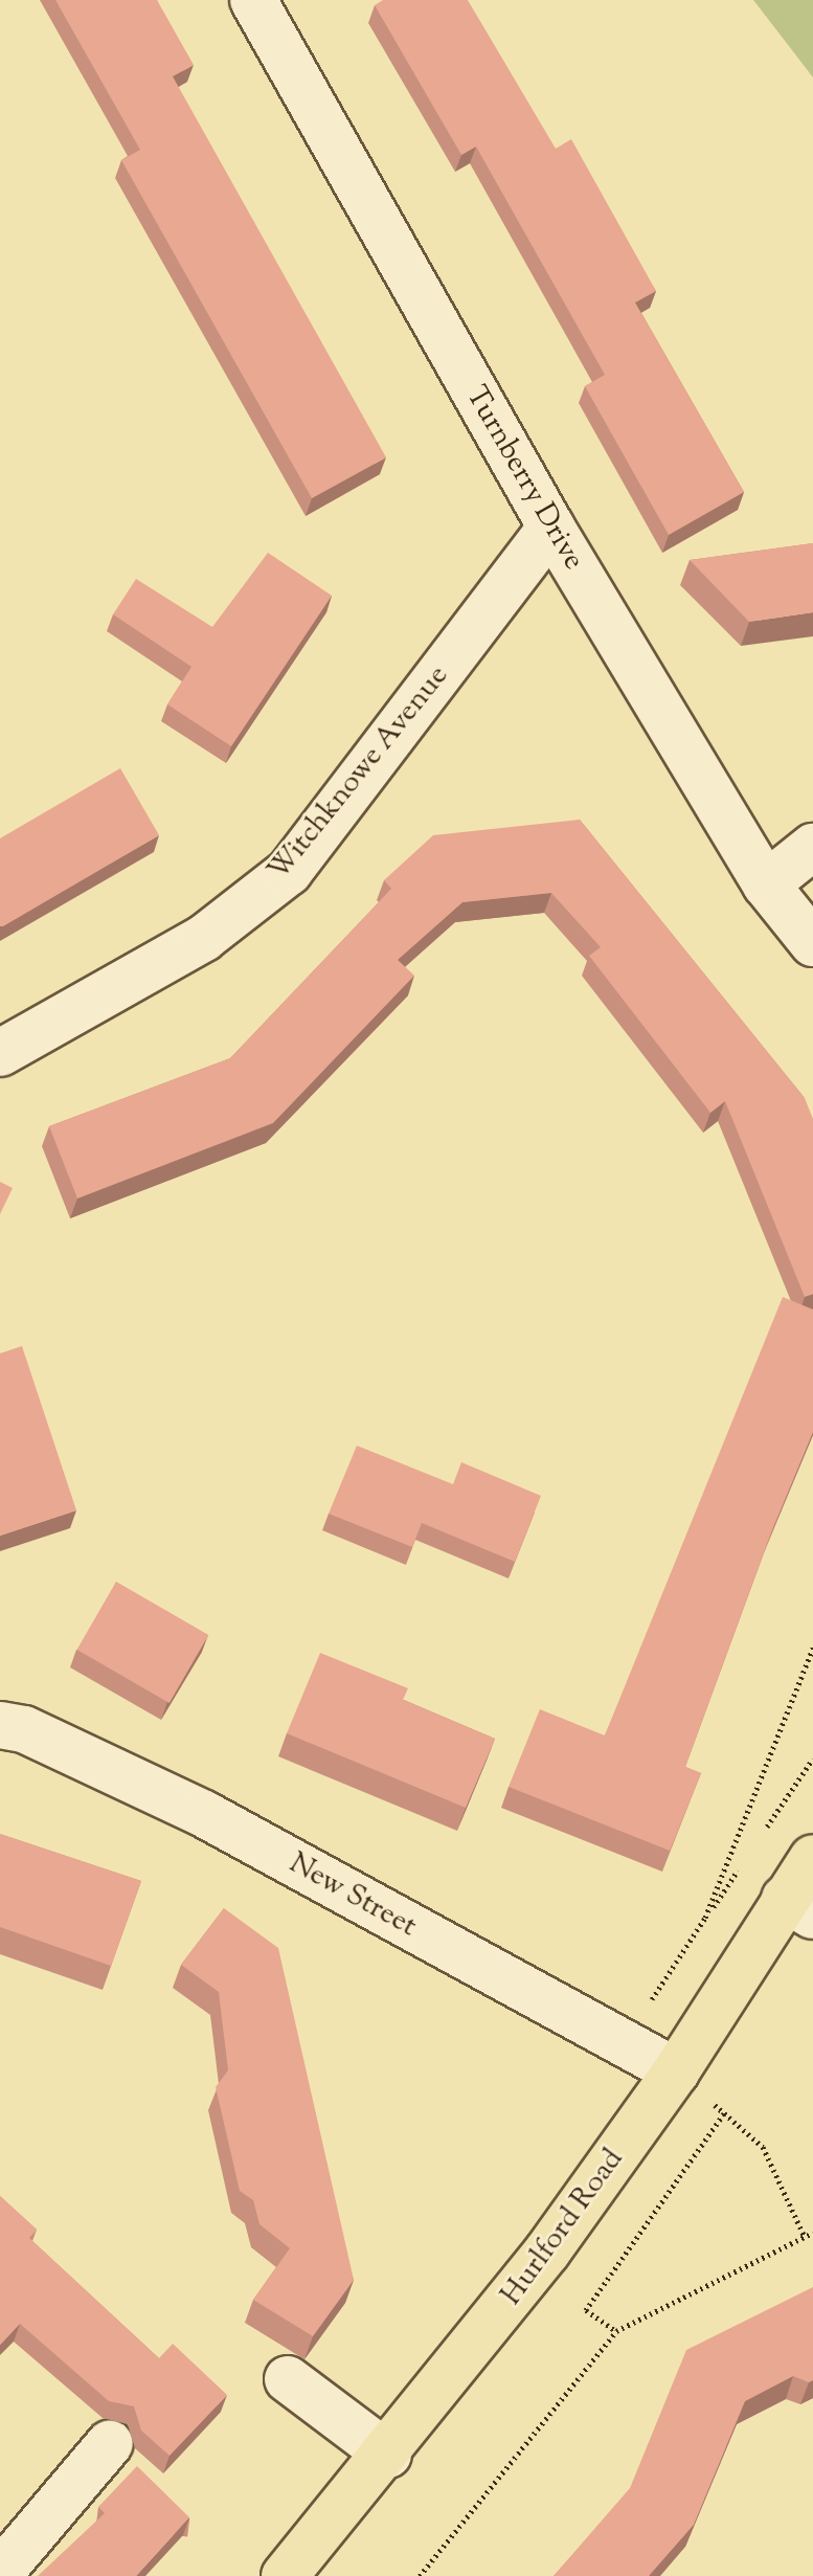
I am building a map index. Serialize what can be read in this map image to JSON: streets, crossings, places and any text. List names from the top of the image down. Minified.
{"streets":{"main road":["Hurlford Road"],"street":["Turnberry Drive","Witchknowe Avenue","New Street"]},"crossings":[["Turnberry Drive","Witchknowe Avenue"],["New Street","Hurlford Road"]]}
